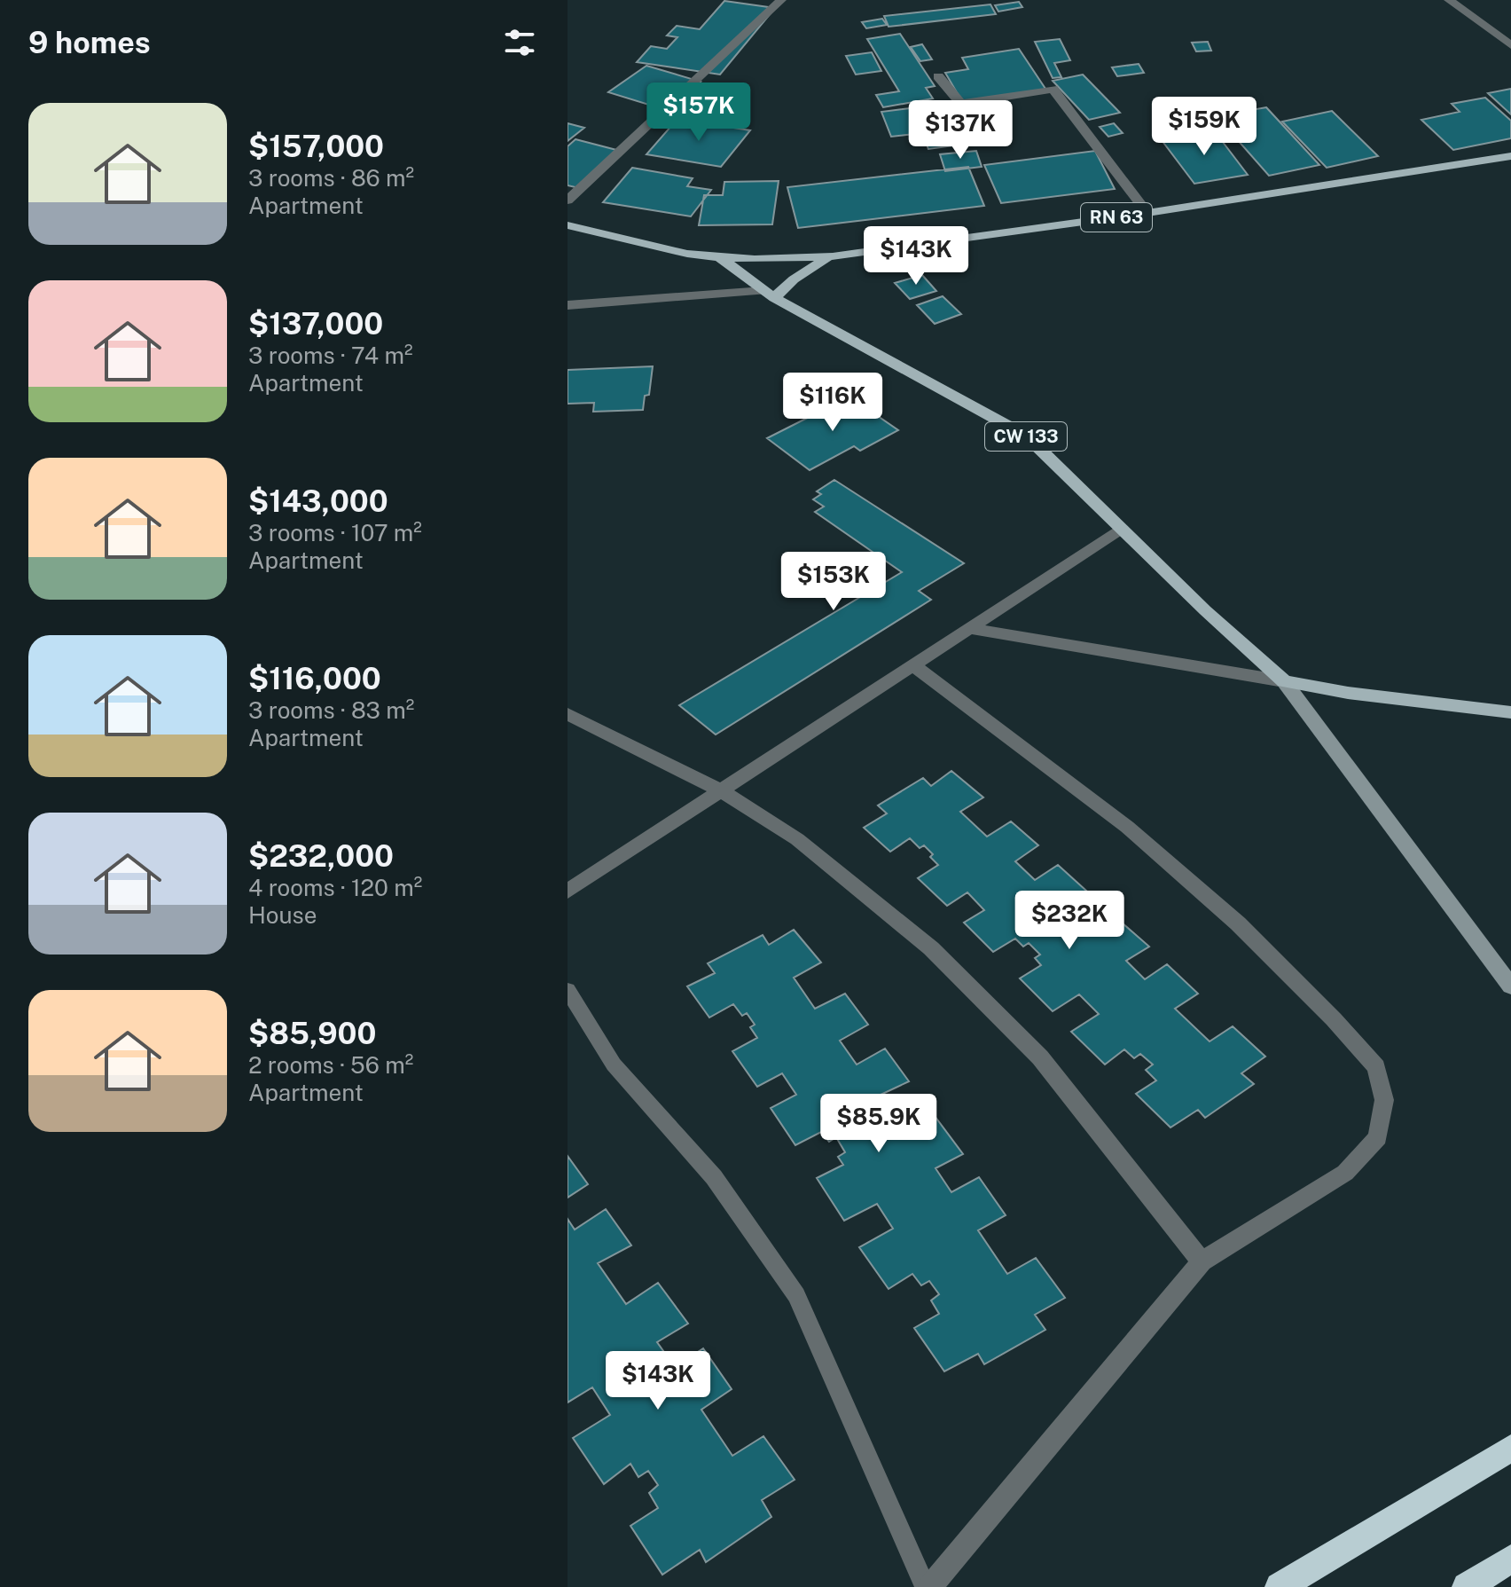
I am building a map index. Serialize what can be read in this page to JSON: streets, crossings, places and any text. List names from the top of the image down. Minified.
{"streets":{"main road":["RN 63","CW 133"]},"crossings":[["RN 63","CW 133"]],"page":{"heading":"9 homes","price":["$157K","$159K","$137K","$143K","$116K","$153K","$232K","$85.9K","$143K"],"list":[{"name":"$157,000","note":"3 rooms · 86 m² · Apartment"},{"name":"$137,000","note":"3 rooms · 74 m² · Apartment"},{"name":"$143,000","note":"3 rooms · 107 m² · Apartment"},{"name":"$116,000","note":"3 rooms · 83 m² · Apartment"},{"name":"$232,000","note":"4 rooms · 120 m² · House"},{"name":"$85,900","note":"2 rooms · 56 m² · Apartment"}]}}
